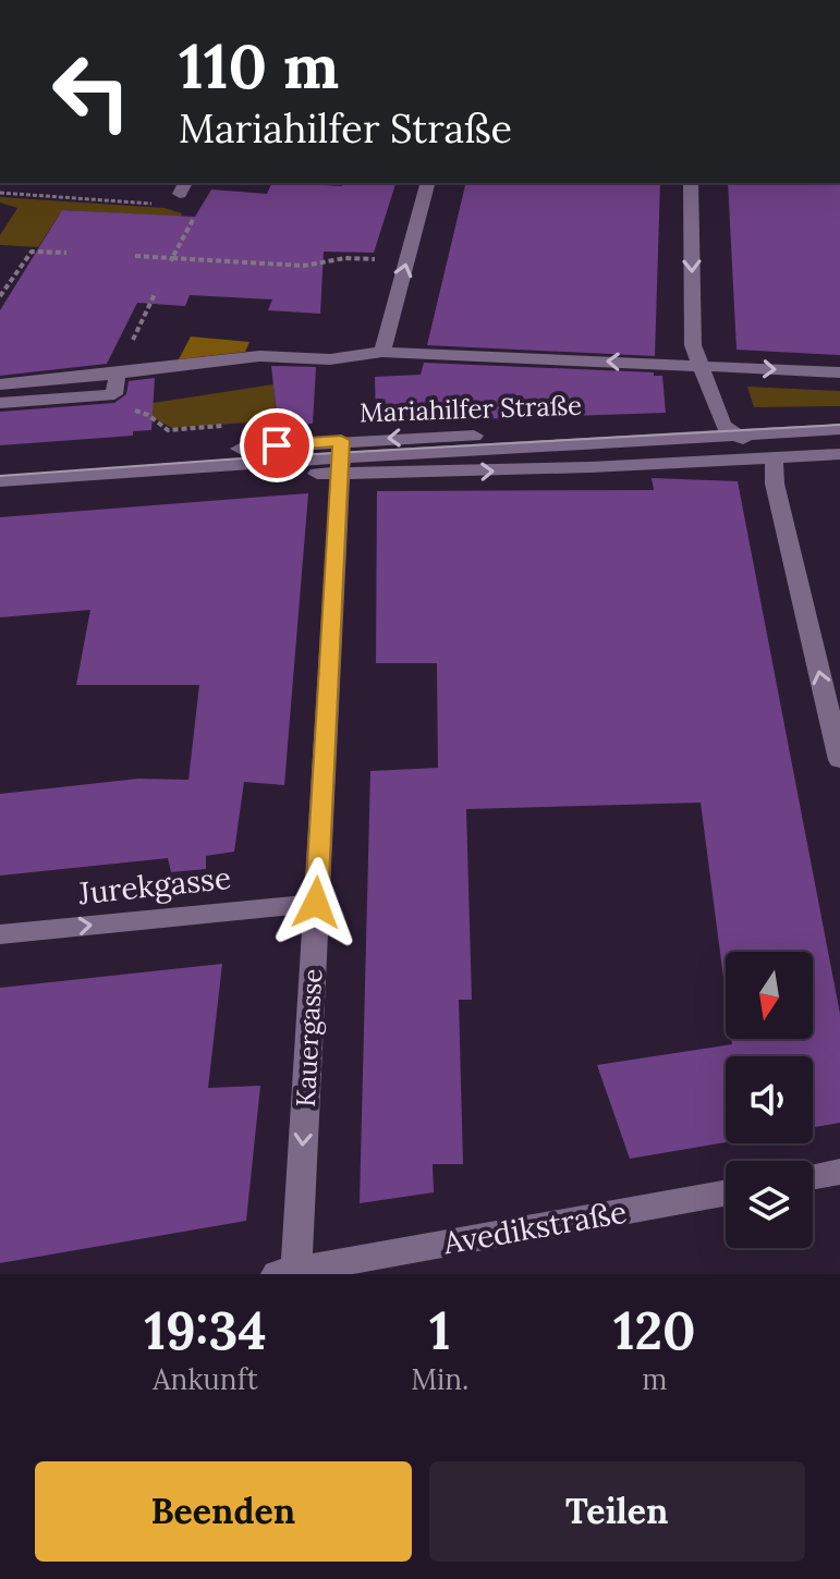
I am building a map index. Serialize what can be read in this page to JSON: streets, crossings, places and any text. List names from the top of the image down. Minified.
{"streets":{"street":["Mariahilfer Straße","Jurekgasse","Kauergasse","Avedikstraße"]},"crossings":[["Mariahilfer Straße","Kauergasse"],["Jurekgasse","Kauergasse"],["Kauergasse","Avedikstraße"]],"one_way":["Jurekgasse","Kauergasse"],"north":"bottom","page":{"turn":["110 m","Mariahilfer Straße"],"eta":["19:34","Ankunft","1","Min.","120","m"],"buttons":["Beenden","Teilen"]}}
